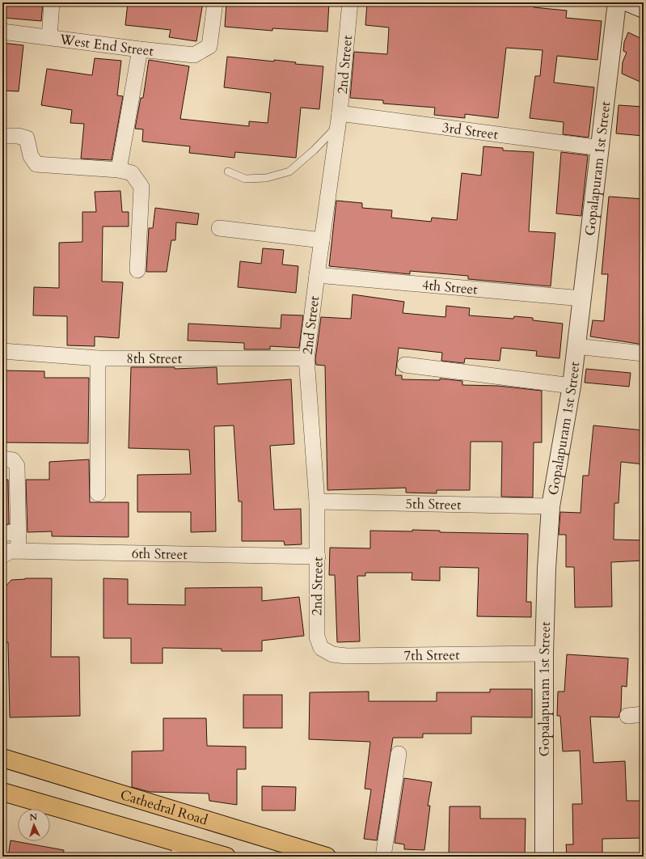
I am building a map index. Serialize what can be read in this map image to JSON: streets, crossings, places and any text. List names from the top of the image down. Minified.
{"streets":{"main road":["Cathedral Road"],"street":["West End Street","2nd Street","3rd Street","Gopalapuram 1st Street","4th Street","8th Street","5th Street","6th Street","7th Street"]},"crossings":[["2nd Street","3rd Street"],["2nd Street","4th Street"],["2nd Street","8th Street"],["2nd Street","5th Street"],["2nd Street","6th Street"],["2nd Street","7th Street"],["3rd Street","Gopalapuram 1st Street"],["Gopalapuram 1st Street","4th Street"],["Gopalapuram 1st Street","5th Street"],["Gopalapuram 1st Street","7th Street"]],"north":"top"}
